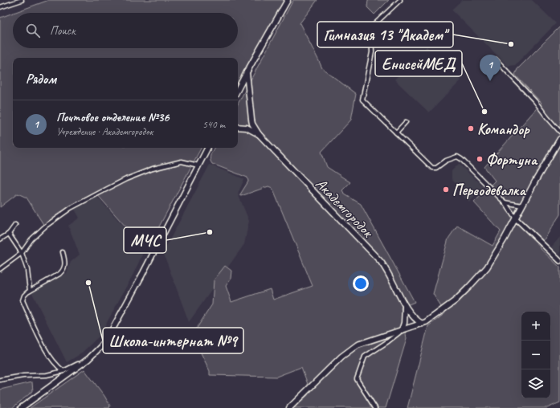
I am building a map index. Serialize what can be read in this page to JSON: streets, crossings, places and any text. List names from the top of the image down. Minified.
{"streets":{"main road":["Академгородок"]},"places":["Гимназия 13 \"Академ\"","ЕнисейМЕД","Командор","Фортуна","Переодевалка","МЧС","Школа-интернат №9"],"page":{"search":"Поиск","pins":"1","heading":"Рядом","list":[{"mark":"1","name":"Почтовое отделение №36","note":"Учреждение · Академгородок","value":"540 m"}],"map_buttons":["+","−"]}}
